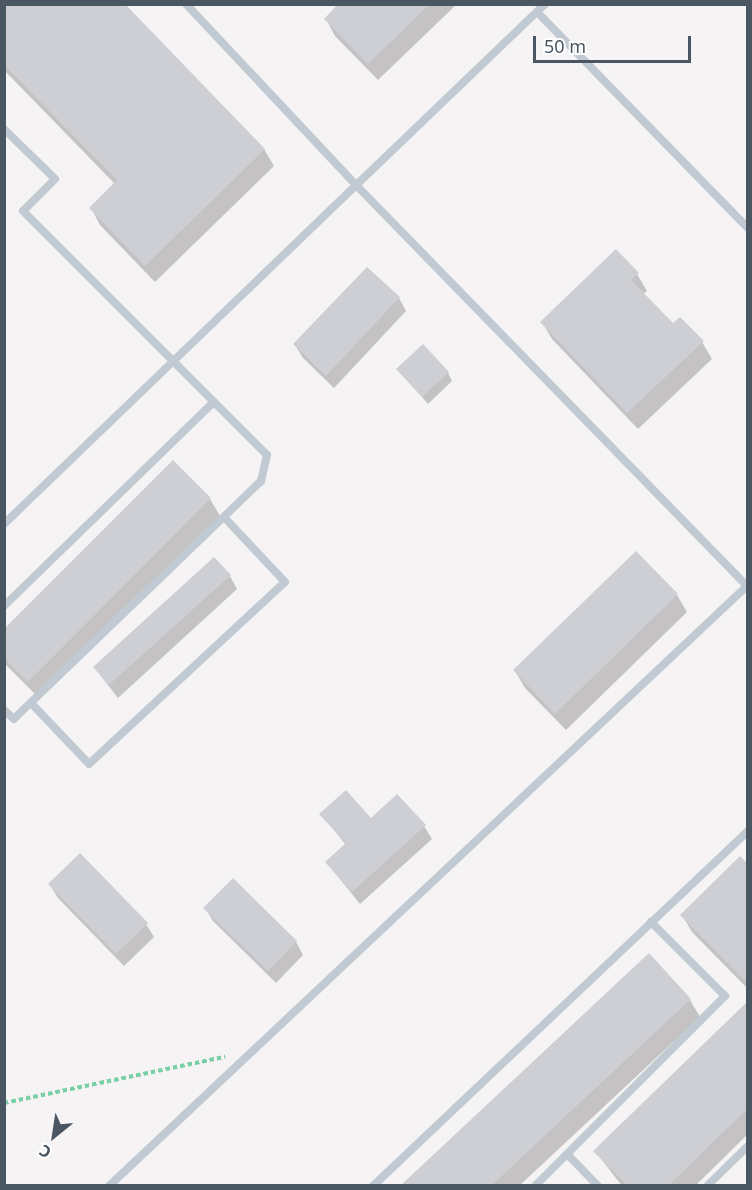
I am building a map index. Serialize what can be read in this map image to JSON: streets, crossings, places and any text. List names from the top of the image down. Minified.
{"scale_bar":"50 m","north":"bottom left"}
